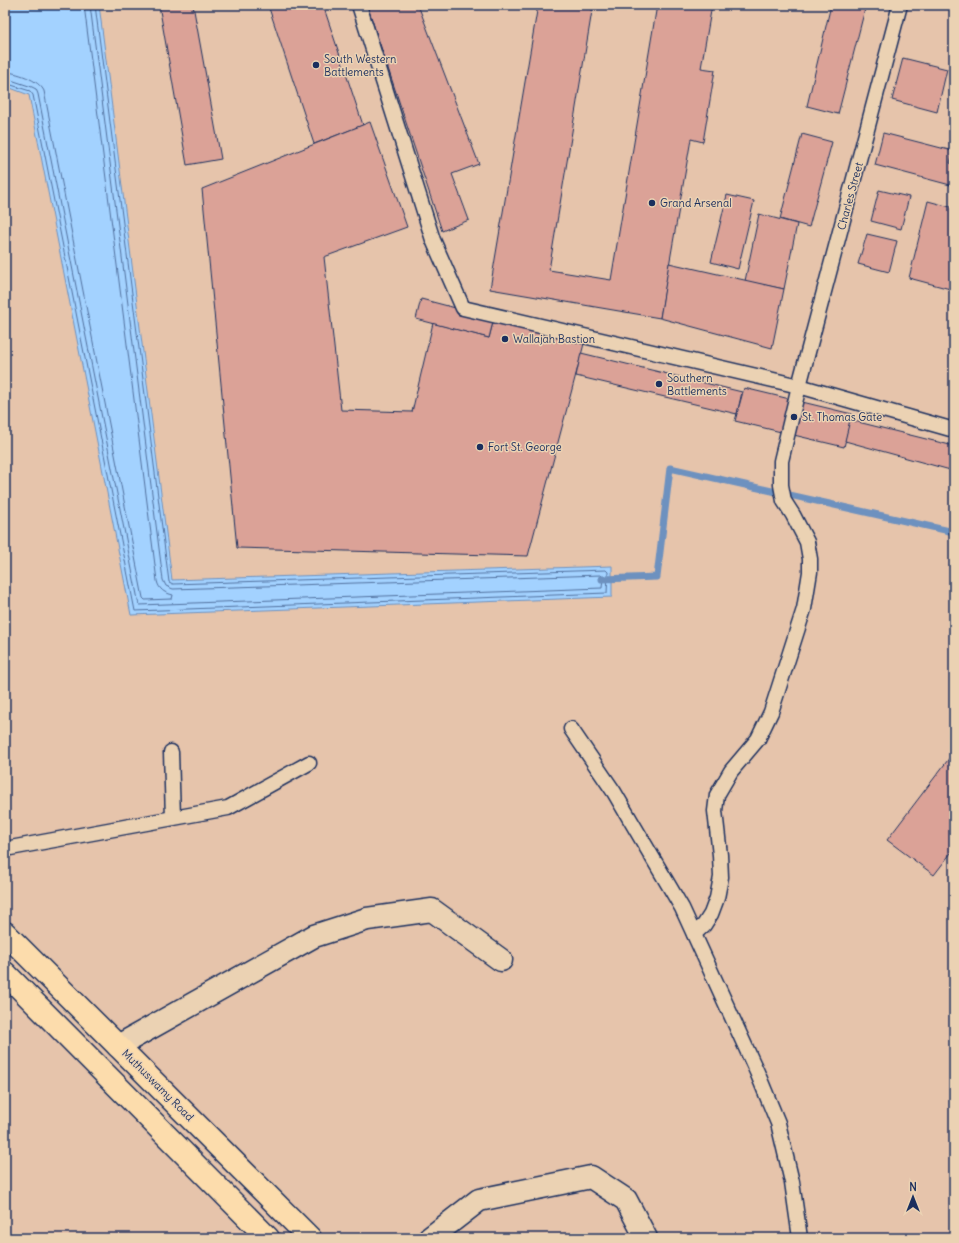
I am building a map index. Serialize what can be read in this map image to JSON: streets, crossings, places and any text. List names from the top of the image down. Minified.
{"streets":{"main road":["Muthuswamy Road"],"lane":["Charles Street"]},"places":["South Western Battlements","Grand Arsenal","Wallajah Bastion","Southern Battlements","St. Thomas Gate","Fort St. George"],"north":"top"}
